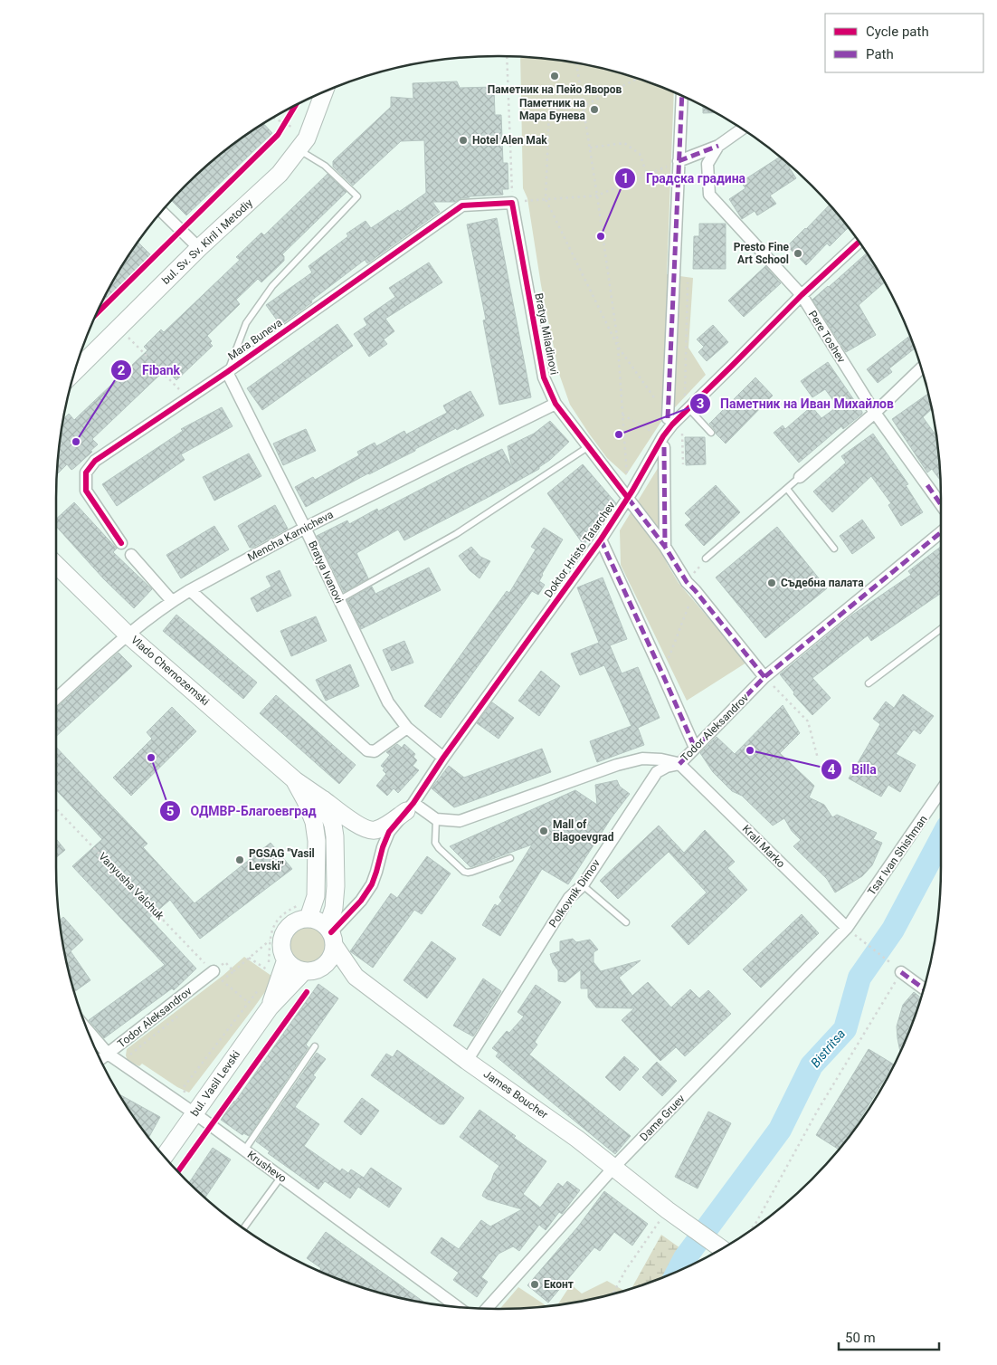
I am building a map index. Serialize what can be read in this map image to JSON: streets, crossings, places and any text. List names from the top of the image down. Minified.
{"streets":{"street":["bul. Sv. Sv. Kiril i Metodiy","Bratya Miladinovi","Pere Toshev","Mara Buneva","Mencha Karnicheva","Doktor Hristo Tatarchev","Bratya Ivanovi","Vlado Chernozemski","Todor Aleksandrov","Krali Marko","Tsar Ivan Shishman","Polkovnik Dimov","bul. Vasil Levski","James Boucher","Dame Gruev","Krushevo"],"path":["Vanyusha Valchuk"]},"crossings":[["Bratya Miladinovi","Mara Buneva"],["Bratya Miladinovi","Mencha Karnicheva"],["Bratya Miladinovi","Doktor Hristo Tatarchev"],["Pere Toshev","Doktor Hristo Tatarchev"],["Mara Buneva","Bratya Ivanovi"],["Mencha Karnicheva","Bratya Ivanovi"],["Mencha Karnicheva","Vlado Chernozemski"],["Doktor Hristo Tatarchev","Bratya Ivanovi"],["Todor Aleksandrov","Krali Marko"],["Todor Aleksandrov","Vanyusha Valchuk"],["Todor Aleksandrov","Polkovnik Dimov"],["Todor Aleksandrov","Krushevo"],["Krali Marko","Tsar Ivan Shishman"],["Krali Marko","Polkovnik Dimov"],["Krali Marko","Dame Gruev"],["Tsar Ivan Shishman","Dame Gruev"],["Polkovnik Dimov","James Boucher"],["bul. Vasil Levski","Krushevo"],["James Boucher","Dame Gruev"]],"water":["Bistritsa"],"places":["Паметник на Пейо Яворов","Паметник на Мара Бунева","Hotel Alen Mak","Градска градина","Presto Fine Art School","Паметник на Иван Михайлов","Fibank","Съдебна палата","Billa","ОДМВР-Благоевград","Mall of Blagoevgrad","PGSAG \"Vasil Levski\"","Еконт"],"legend":["Cycle path","Path"],"scale_bar":"50 m"}
